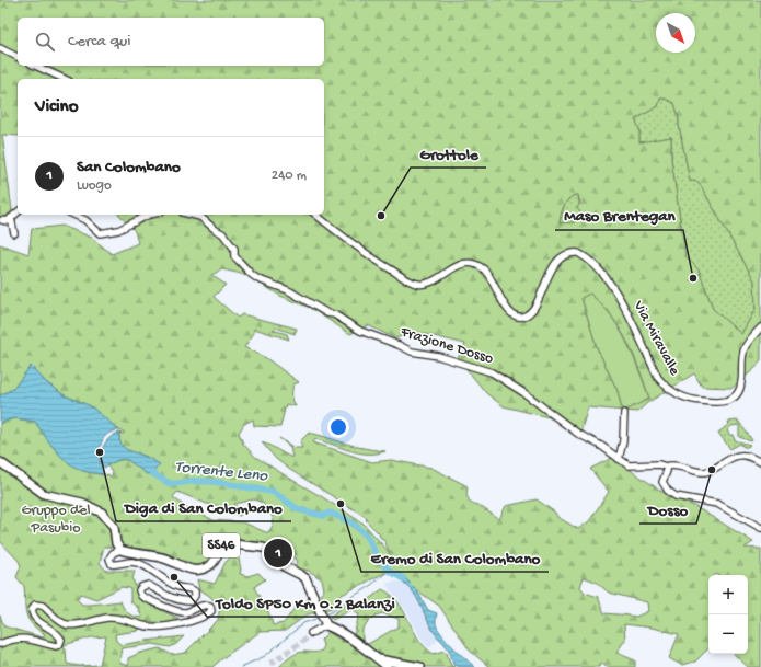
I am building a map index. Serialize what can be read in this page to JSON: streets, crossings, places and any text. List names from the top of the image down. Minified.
{"streets":{"main road":["SS46"],"street":["Via Miravalle","Frazione Dosso"]},"water":["Torrente Leno"],"parks":["Gruppo del Pasubio"],"places":["Grottole","Maso Brentegan","Diga di San Colombano","Dosso","Eremo di San Colombano","Toldo SP50 Km 0.2 Balanzi"],"north":"bottom right","page":{"search":"Cerca qui","heading":"Vicino","list":[{"mark":"1","name":"San Colombano","note":"Luogo","value":"240 m"}],"pins":"1","map_buttons":["+","−"]}}
